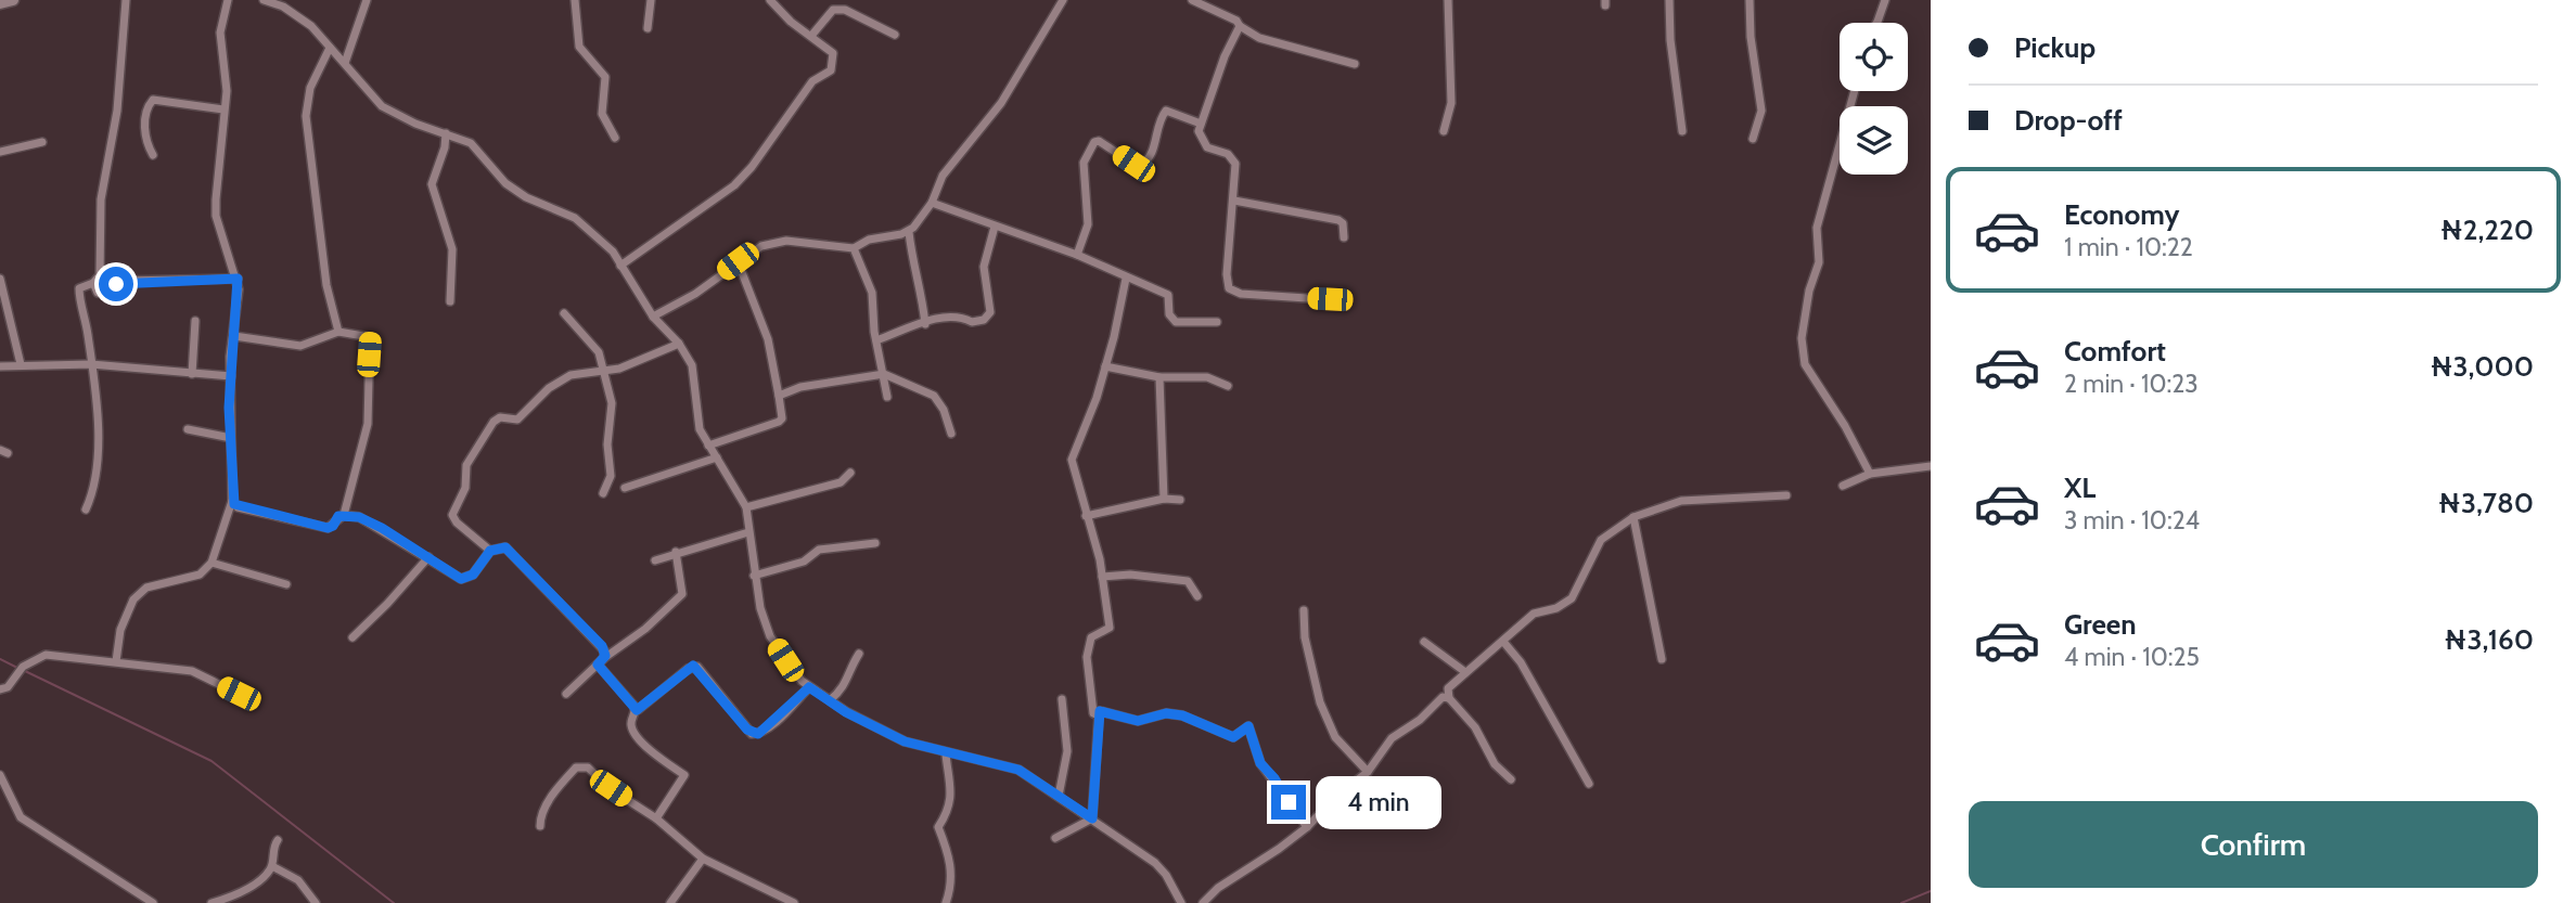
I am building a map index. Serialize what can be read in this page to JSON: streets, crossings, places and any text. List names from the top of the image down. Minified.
{"page":{"banner":["Pickup","Drop-off"],"list":[{"name":"Economy","note":"1 min · 10:22","value":"₦2,220"},{"name":"Comfort","note":"2 min · 10:23","value":"₦3,000"},{"name":"XL","note":"3 min · 10:24","value":"₦3,780"},{"name":"Green","note":"4 min · 10:25","value":"₦3,160"}],"bubble":"4 min","buttons":"Confirm"}}
